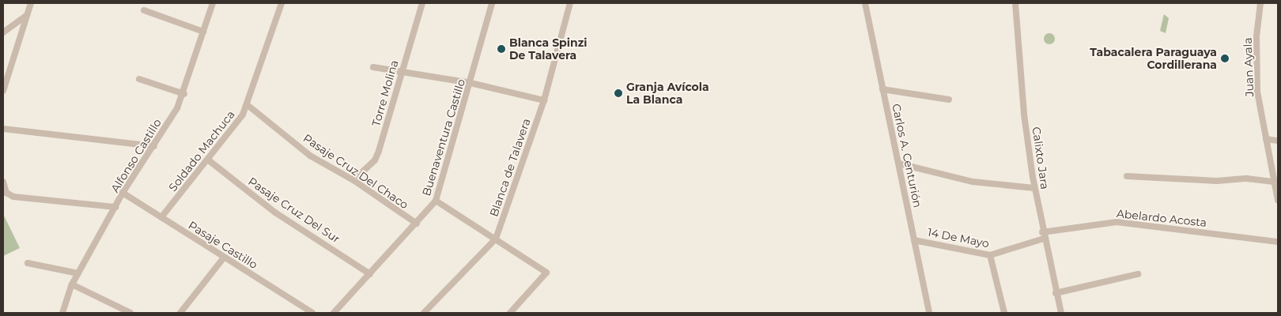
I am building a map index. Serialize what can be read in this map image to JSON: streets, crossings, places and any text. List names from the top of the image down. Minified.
{"streets":{"street":["Juan Ayala","Torre Molina","Buenaventura Castillo","Soldado Machuca","Alfonso Castillo","Carlos A. Centurión","Calixto Jara","Blanca de Talavera","Pasaje Cruz Del Chaco","Pasaje Cruz Del Sur","Abelardo Acosta","14 De Mayo","Pasaje Castillo"]},"crossings":[["Torre Molina","Pasaje Cruz Del Chaco"],["Buenaventura Castillo","Pasaje Cruz Del Chaco"],["Buenaventura Castillo","Pasaje Cruz Del Sur"],["Soldado Machuca","Pasaje Cruz Del Chaco"],["Soldado Machuca","Pasaje Cruz Del Sur"],["Soldado Machuca","Pasaje Castillo"],["Alfonso Castillo","Pasaje Castillo"],["Carlos A. Centurión","14 De Mayo"],["Calixto Jara","Abelardo Acosta"],["Calixto Jara","14 De Mayo"]],"places":["Blanca Spinzi De Talavera","Tabacalera Paraguaya Cordillerana","Granja Avícola La Blanca"]}
